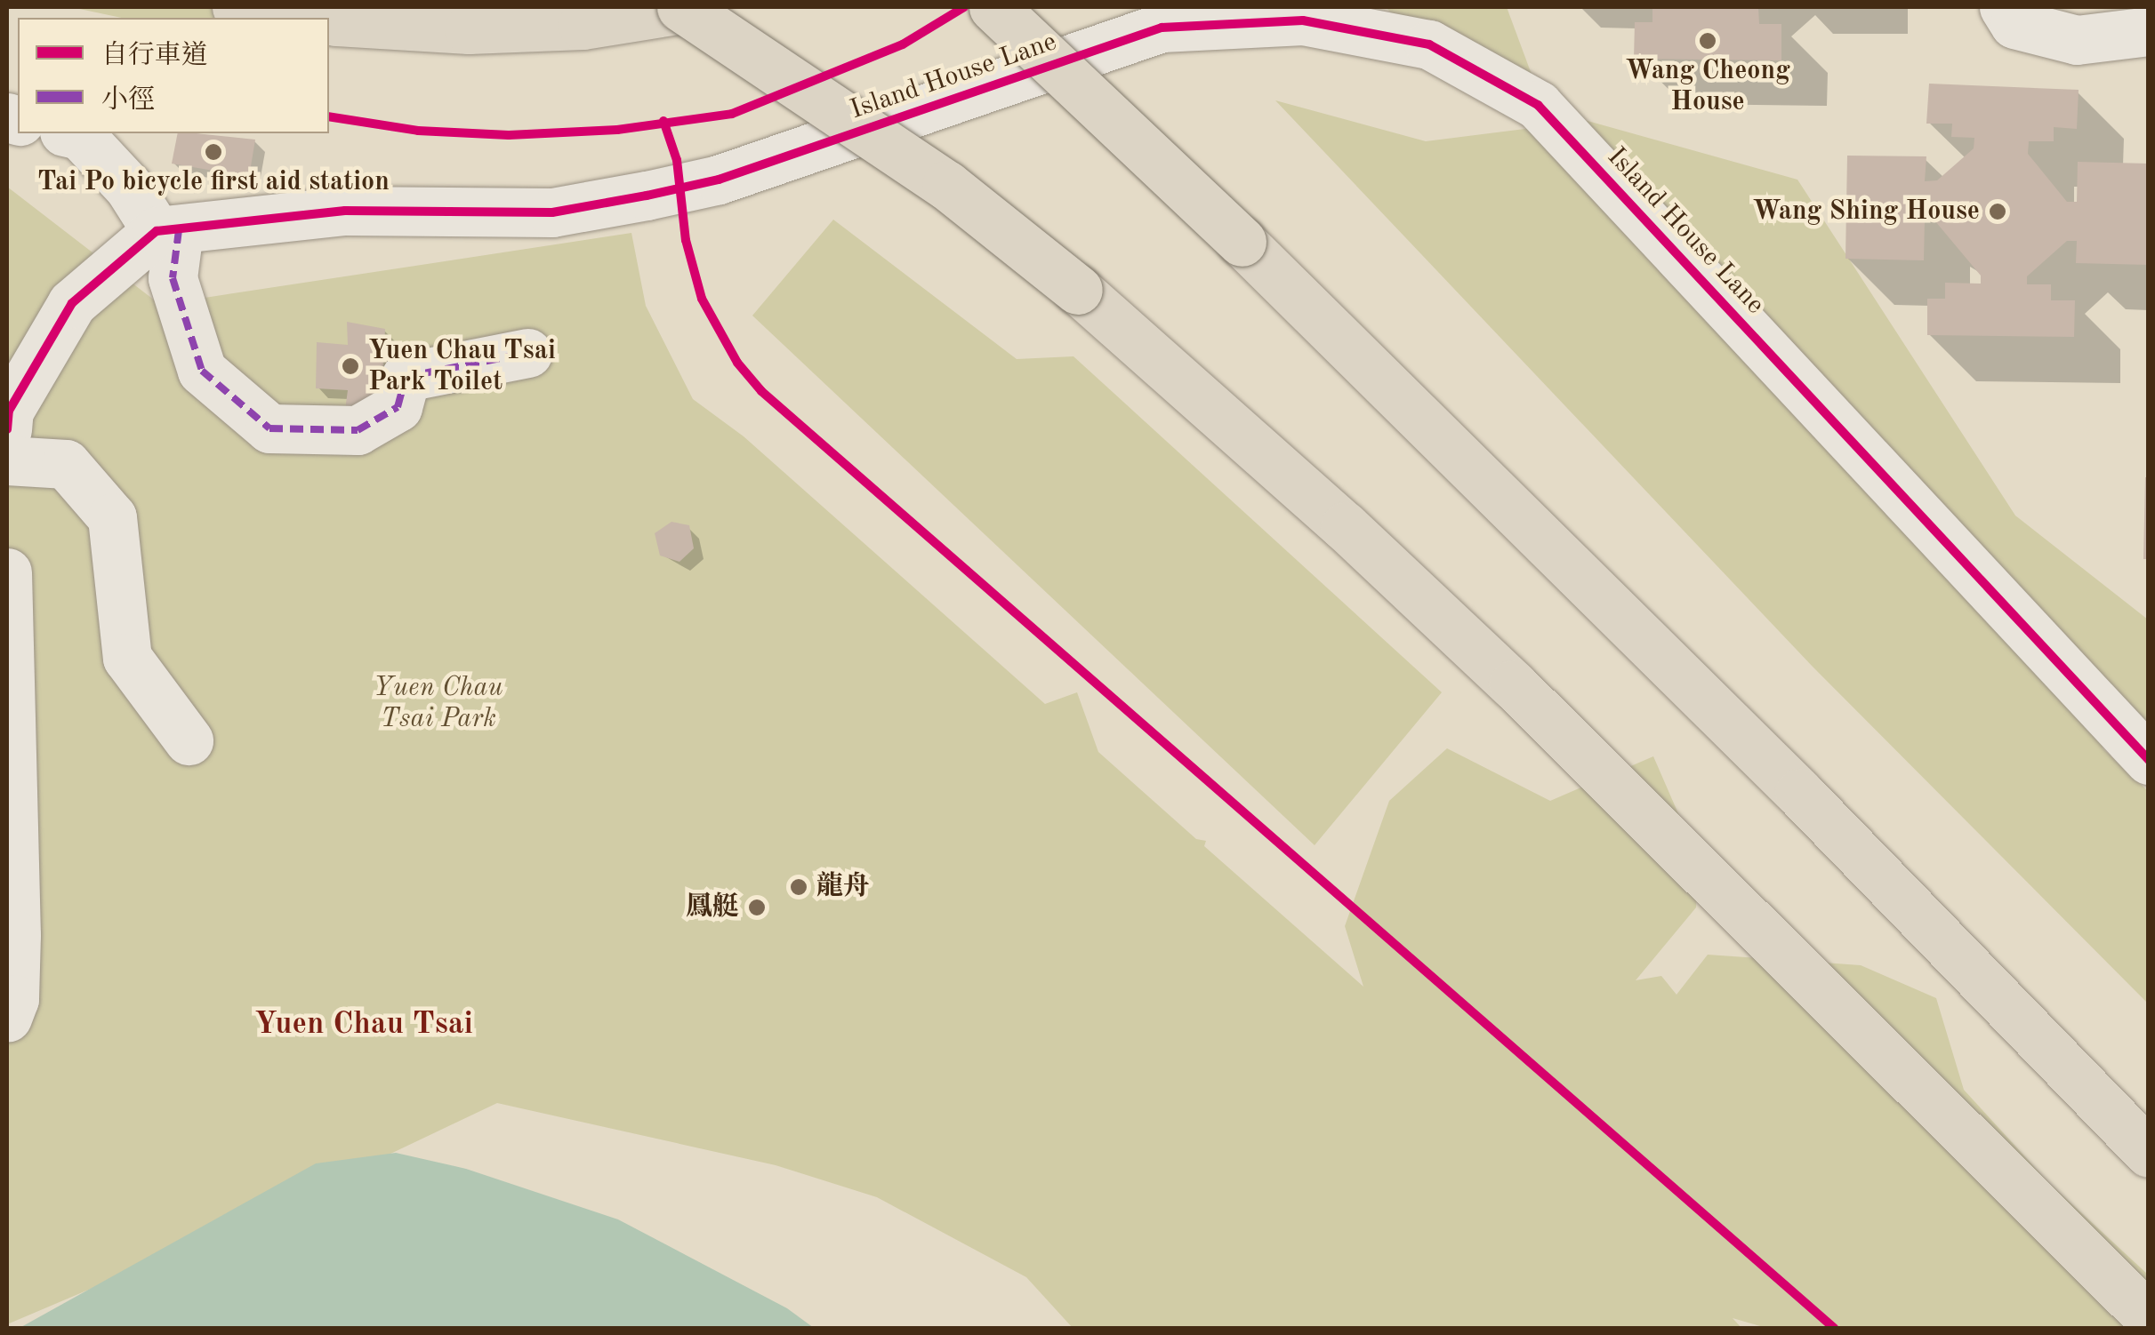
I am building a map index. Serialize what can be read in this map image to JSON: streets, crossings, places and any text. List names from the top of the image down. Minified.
{"streets":{"street":["Island House Lane"]},"districts":["Yuen Chau Tsai"],"parks":["Yuen Chau Tsai Park"],"places":["Wang Cheong House","Tai Po bicycle first aid station","Wang Shing House","Yuen Chau Tsai Park Toilet","龍舟","鳳艇"],"legend":["自行車道","小徑"]}
